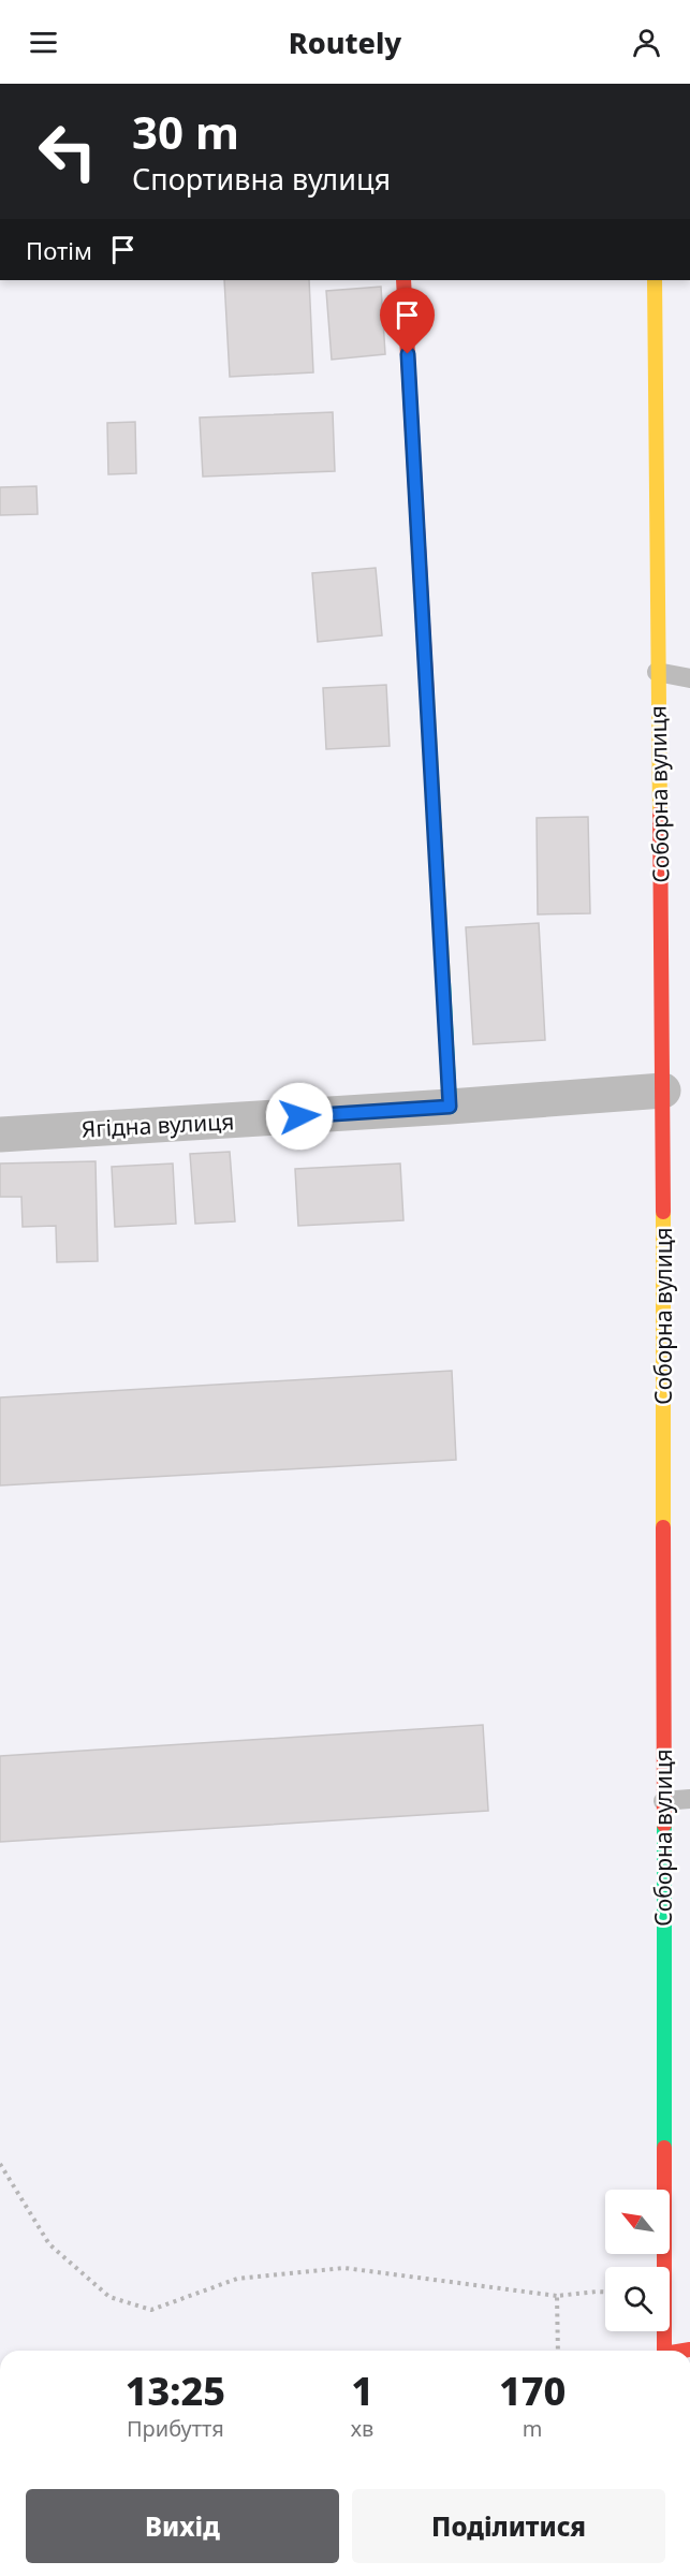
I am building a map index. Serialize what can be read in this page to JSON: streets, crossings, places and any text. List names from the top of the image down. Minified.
{"streets":{"street":["Соборна вулиця","Ягідна вулиця"]},"crossings":[["Соборна вулиця","Ягідна вулиця"]],"north":"top left","page":{"header":"Routely","turn":["30 m","Спортивна вулиця"],"then":"Потім","eta":["13:25","Прибуття","1","хв","170","m"],"buttons":["Вихід","Поділитися"]}}
